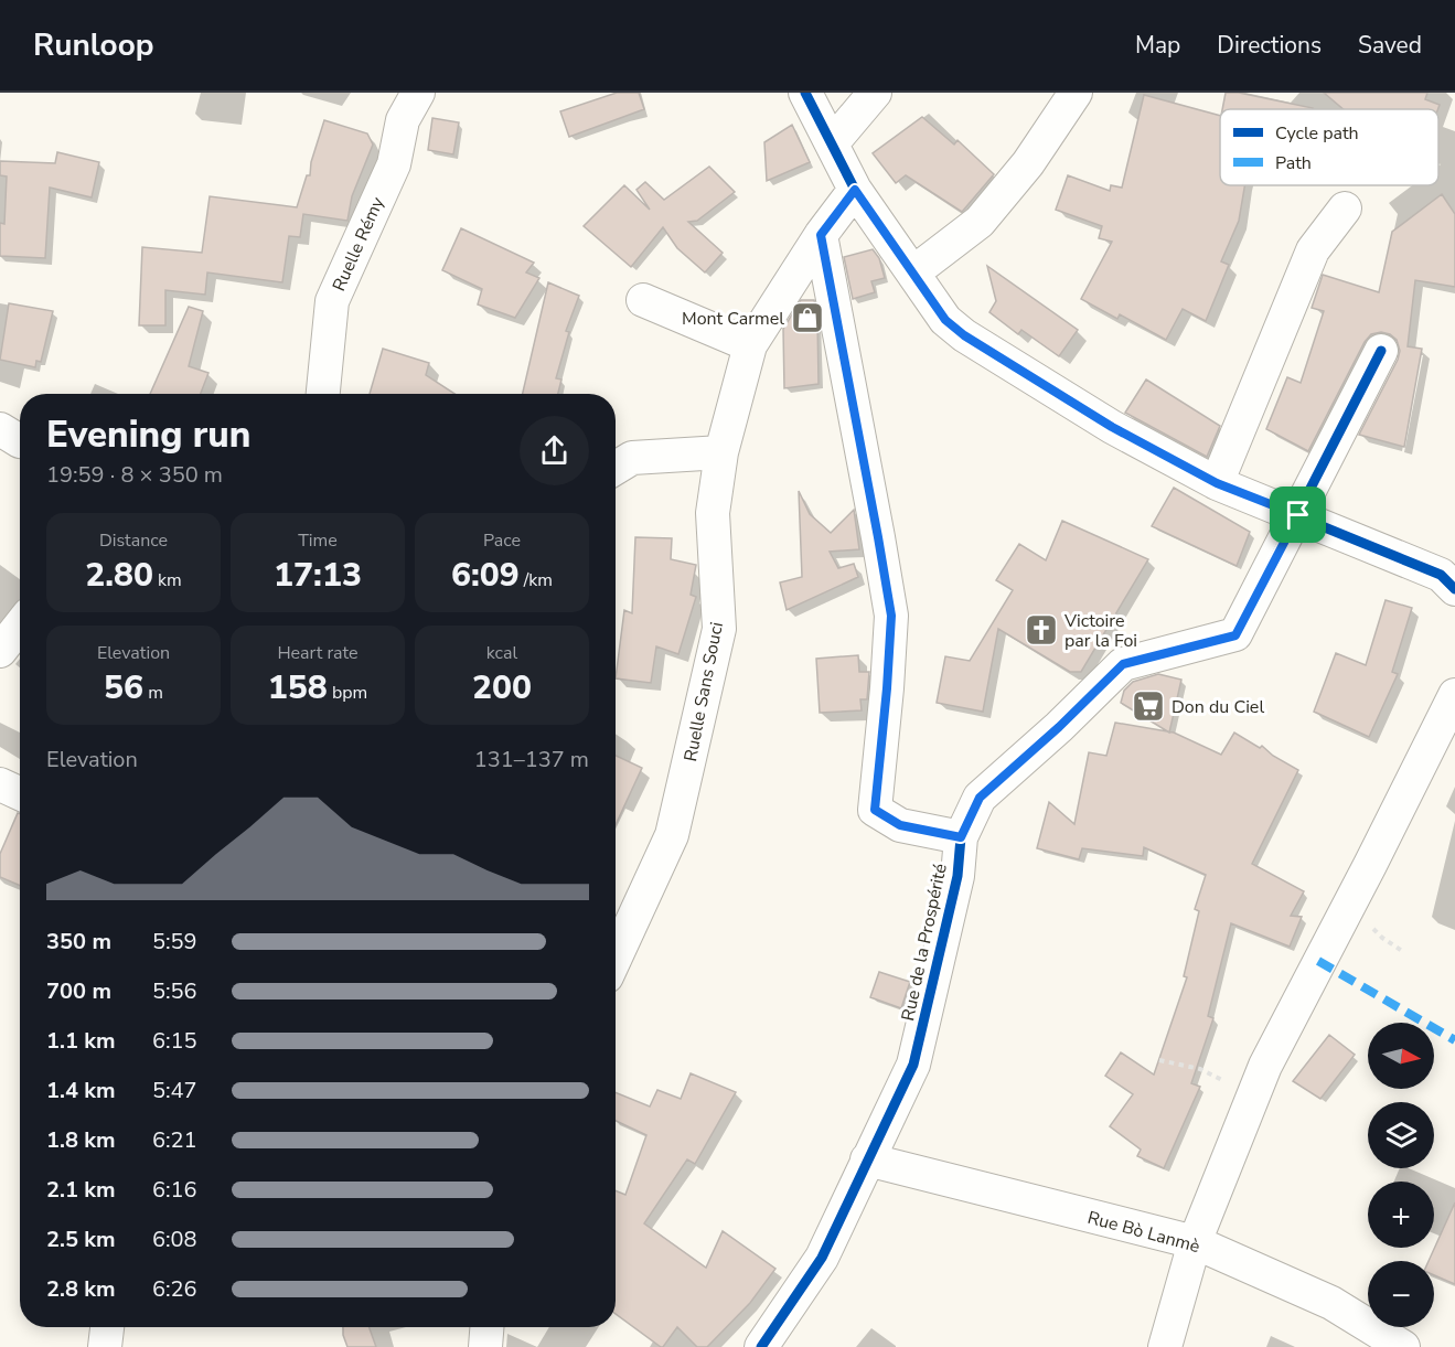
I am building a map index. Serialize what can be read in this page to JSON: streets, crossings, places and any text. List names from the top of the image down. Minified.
{"streets":{"street":["Ruelle Rémy","Ruelle Sans Souci","Rue de la Prospérité","Rue Bò Lanmè"]},"crossings":[["Rue de la Prospérité","Rue Bò Lanmè"]],"places":{"shop":["Mont Carmel"],"church":["Victoire par la Foi"],"supermarket":["Don du Ciel"]},"legend":["Cycle path","Path"],"north":"right","page":{"header":"Runloop","nav":["Map","Directions","Saved"],"heading":["Evening run","19:59 · 8 × 350 m"],"stats":[["Distance","2.80 km"],["Time","17:13"],["Pace","6:09 /km"],["Elevation","56 m"],["Heart rate","158 bpm"],["kcal","200"]],"chart":["Elevation","131–137 m"],"list":[{"name":"350 m","note":"5:59"},{"name":"700 m","note":"5:56"},{"name":"1.1 km","note":"6:15"},{"name":"1.4 km","note":"5:47"},{"name":"1.8 km","note":"6:21"},{"name":"2.1 km","note":"6:16"},{"name":"2.5 km","note":"6:08"},{"name":"2.8 km","note":"6:26"}],"map_buttons":["+","−"]}}
